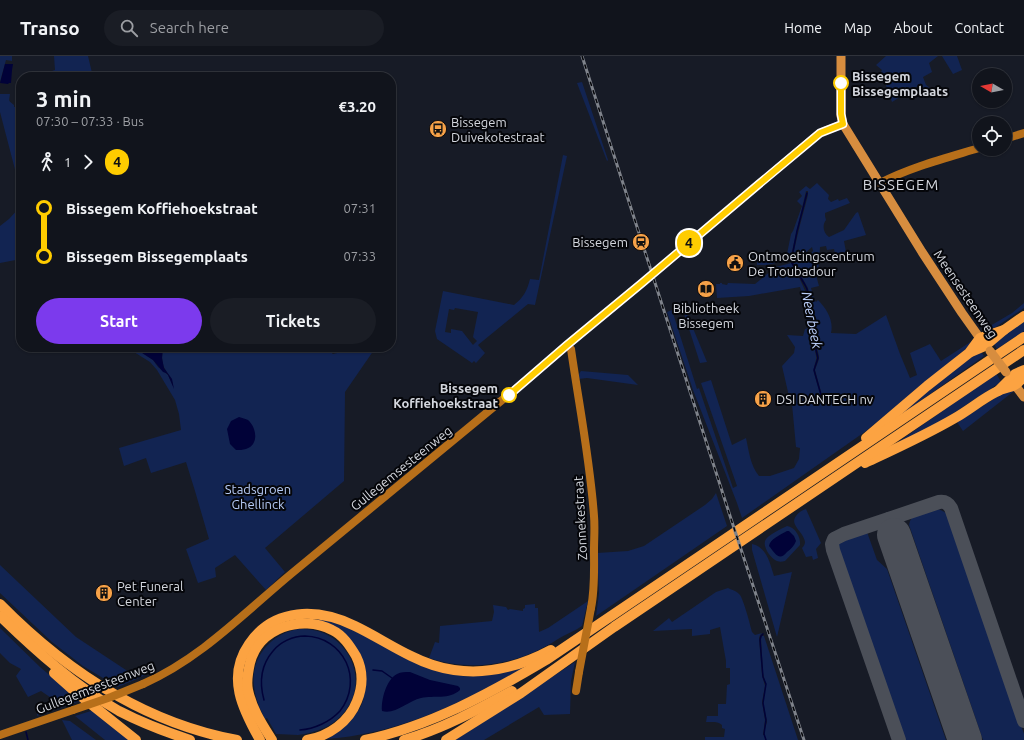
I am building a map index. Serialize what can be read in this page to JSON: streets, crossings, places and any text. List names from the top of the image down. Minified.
{"streets":{"main road":["Meensesteenweg"],"street":["Gullegemsesteenweg","Zonnekestraat"]},"crossings":[["Gullegemsesteenweg","Zonnekestraat"]],"districts":["BISSEGEM"],"water":["Neerbeek"],"parks":["Stadsgroen Ghellinck"],"places":{"other":["Bissegem Bissegemplaats","Bissegem Koffiehoekstraat"],"bus stop":["Bissegem Duivekotestraat"],"station":["Bissegem"],"public building":["Ontmoetingscentrum De Troubadour"],"library":["Bibliotheek Bissegem"],"building":["DSI DANTECH nv","Pet Funeral Center"]},"lines":["bus line 4"],"north":"left","page":{"header":"Transo","search":"Search here","nav":["Home","Map","About","Contact"],"on_map":"4","heading":["3 min","07:30 – 07:33 · Bus","€3.20"],"legs":["1","4"],"list":[{"name":"Bissegem Koffiehoekstraat","value":"07:31"},{"name":"Bissegem Bissegemplaats","value":"07:33"}],"buttons":["Start","Tickets"]}}
